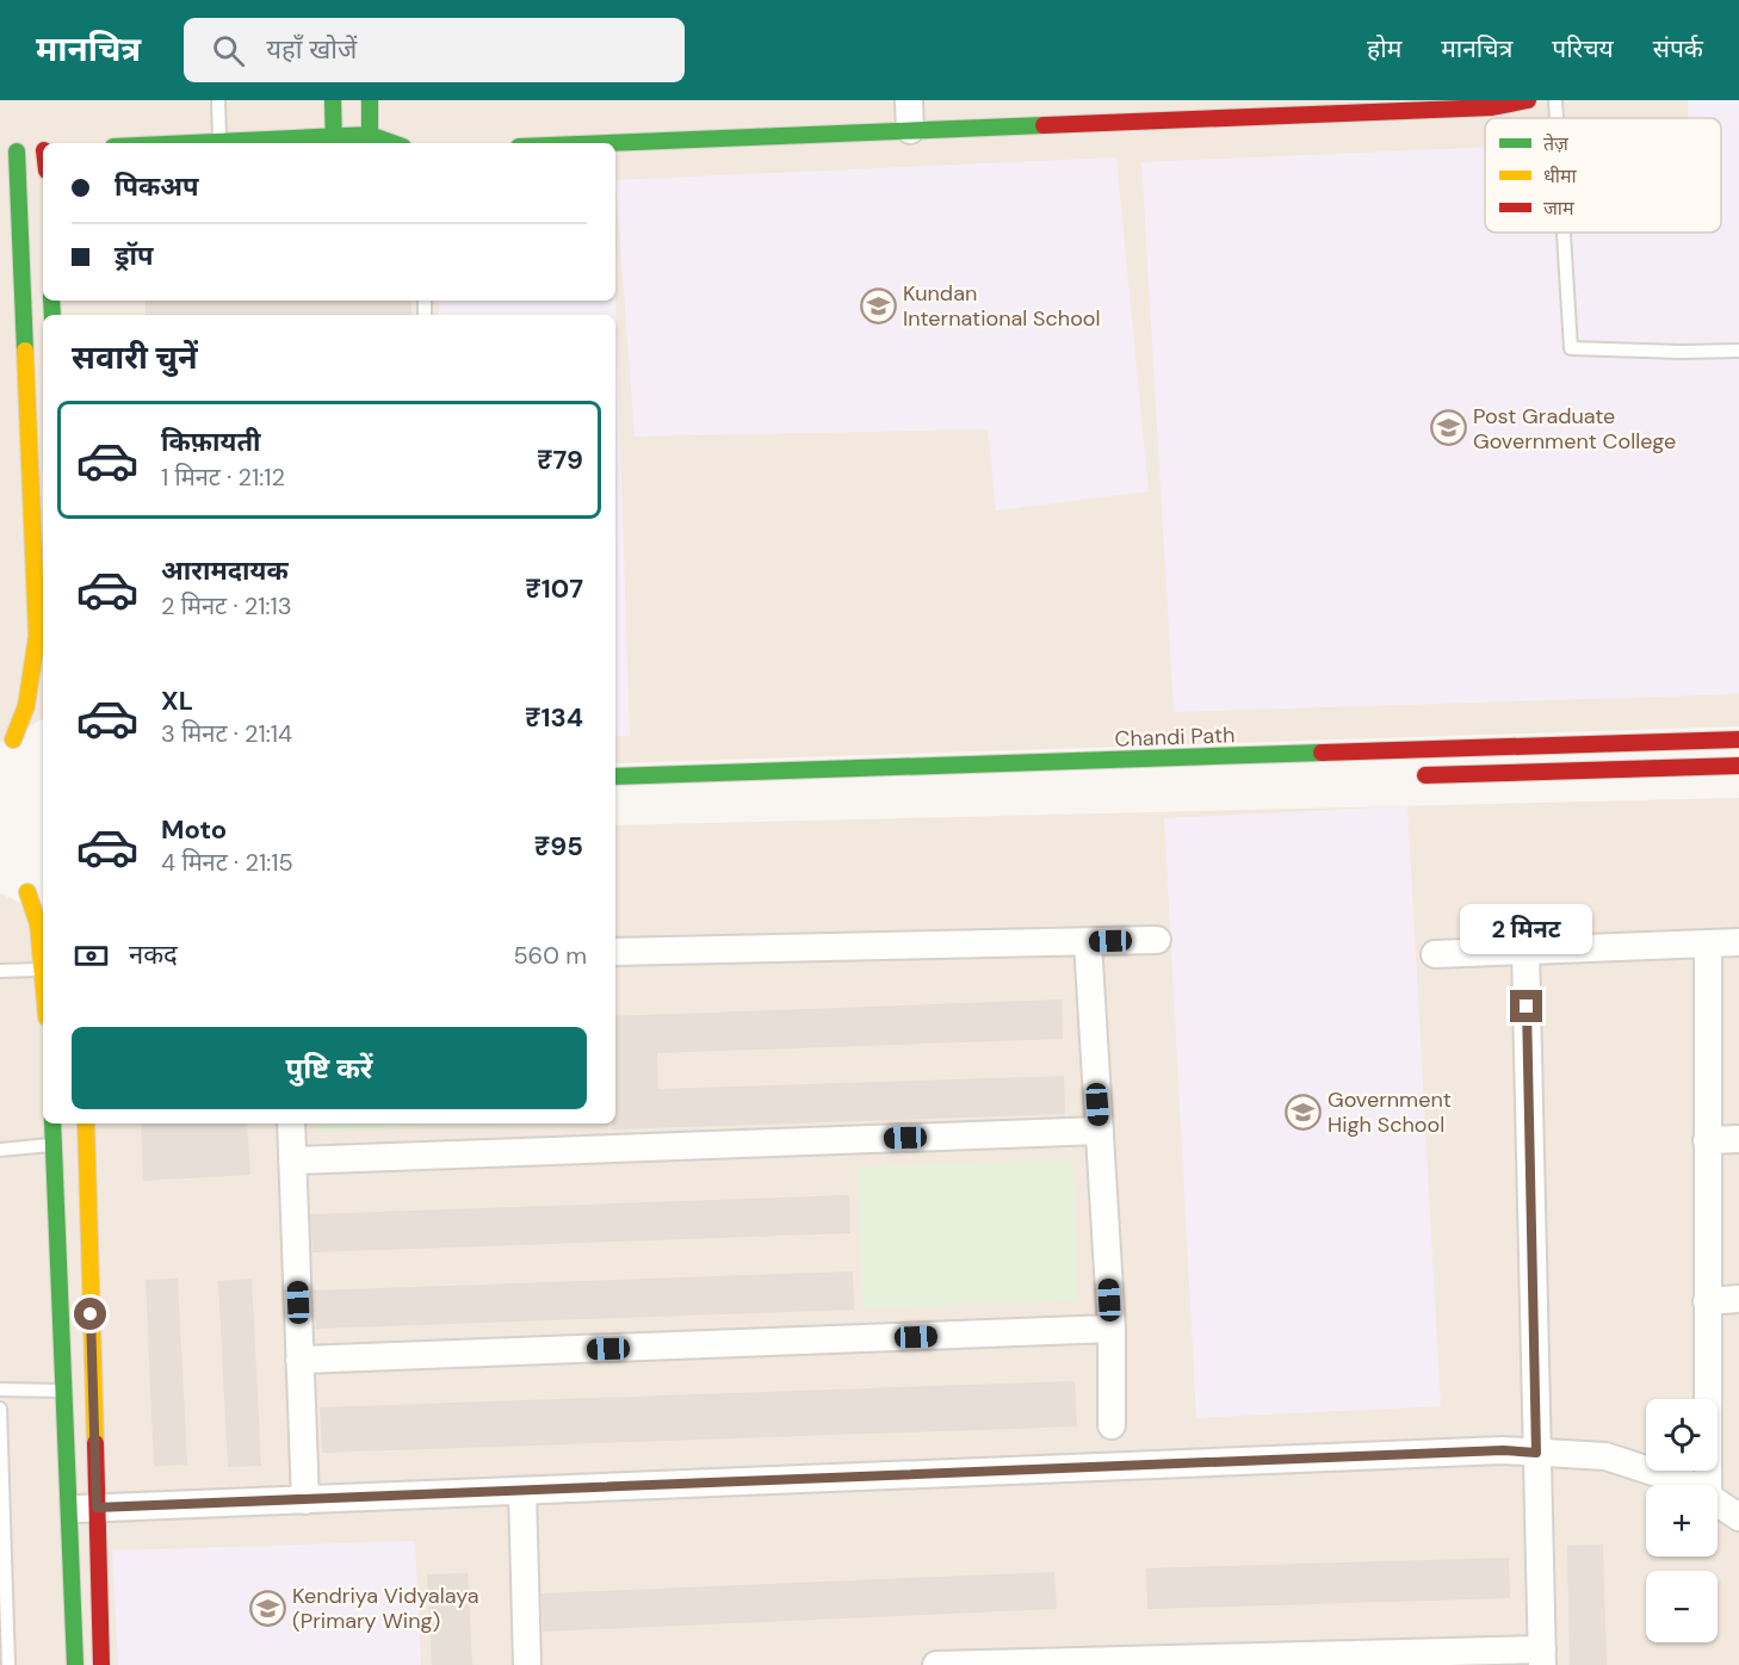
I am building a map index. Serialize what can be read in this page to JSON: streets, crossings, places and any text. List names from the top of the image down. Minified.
{"streets":{"street":["Chandi Path"]},"places":{"school or university":["Kundan International School","Post Graduate Government College","Government High School","Kendriya Vidyalaya (Primary Wing)"]},"legend":["तेज़","धीमा","जाम"],"page":{"header":"मानचित्र","search":"यहाँ खोजें","nav":["होम","मानचित्र","परिचय","संपर्क"],"banner":["पिकअप","ड्रॉप"],"heading":"सवारी चुनें","list":[{"name":"किफ़ायती","note":"1 मिनट · 21:12","value":"₹79"},{"name":"आरामदायक","note":"2 मिनट · 21:13","value":"₹107"},{"name":"XL","note":"3 मिनट · 21:14","value":"₹134"},{"name":"Moto","note":"4 मिनट · 21:15","value":"₹95"}],"bubble":"2 मिनट","pay":["नकद","560 m"],"buttons":"पुष्टि करें","map_buttons":["+","−"]}}
